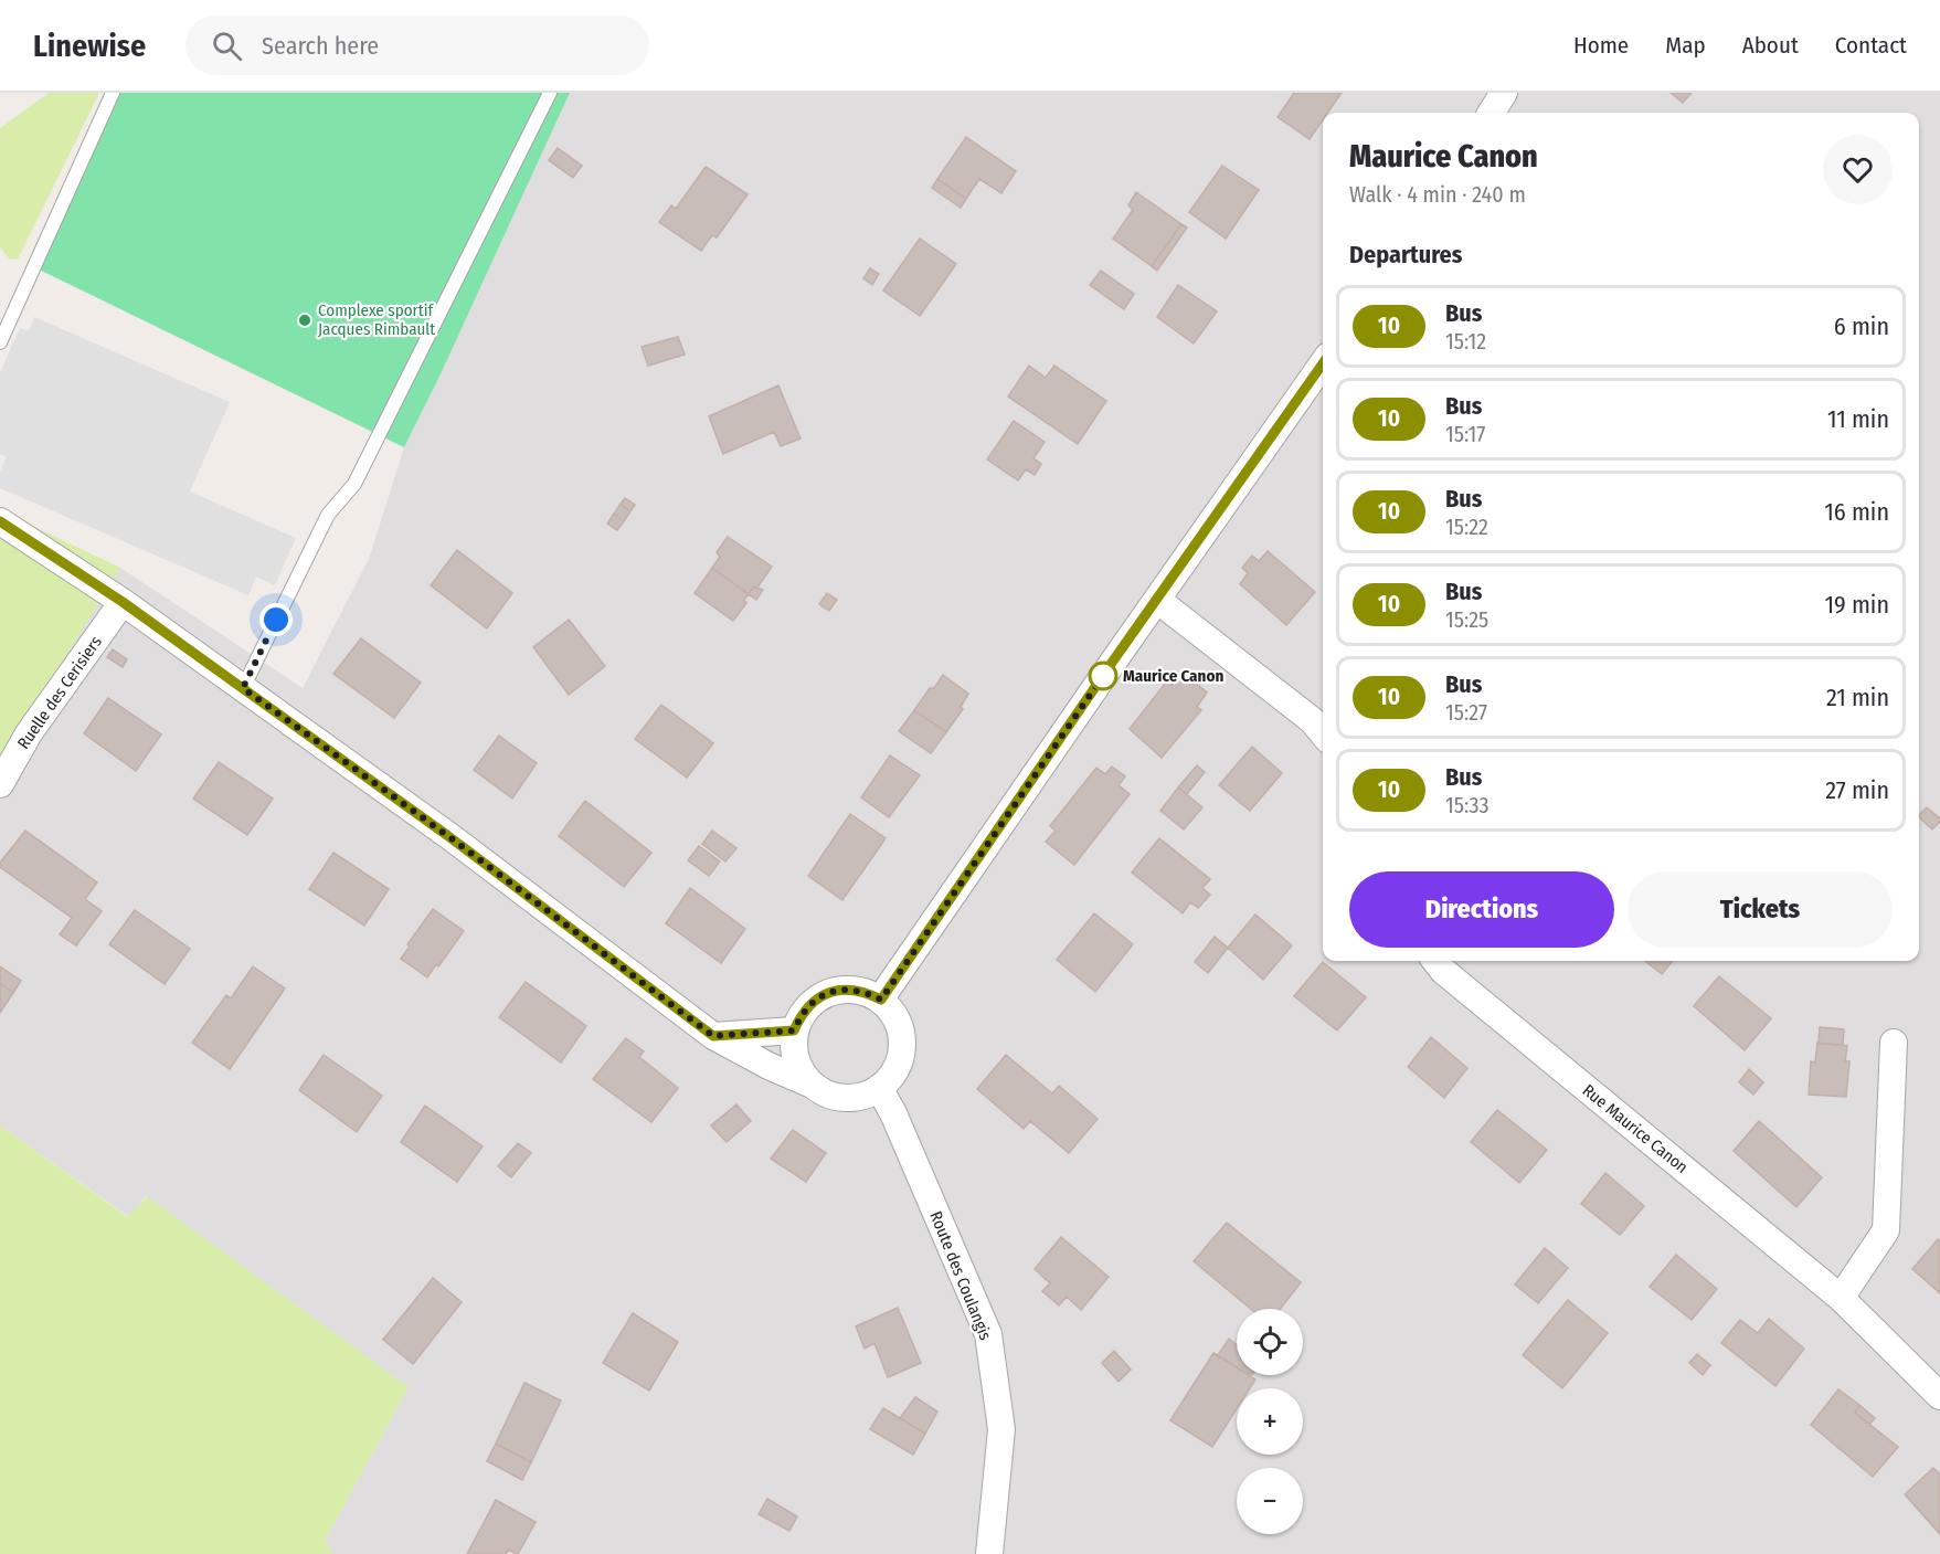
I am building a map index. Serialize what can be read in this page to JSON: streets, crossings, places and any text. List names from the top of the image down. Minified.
{"streets":{"street":["Ruelle des Cerisiers","Rue Maurice Canon","Route des Coulangis"]},"places":["Complexe sportif Jacques Rimbault","Maurice Canon"],"lines":["bus line 10"],"page":{"header":"Linewise","search":"Search here","nav":["Home","Map","About","Contact"],"heading":[["Maurice Canon","Walk · 4 min · 240 m"],"Departures"],"list":[{"mark":"10","name":"Bus","note":"15:12","value":"6 min"},{"mark":"10","name":"Bus","note":"15:17","value":"11 min"},{"mark":"10","name":"Bus","note":"15:22","value":"16 min"},{"mark":"10","name":"Bus","note":"15:25","value":"19 min"},{"mark":"10","name":"Bus","note":"15:27","value":"21 min"},{"mark":"10","name":"Bus","note":"15:33","value":"27 min"}],"buttons":["Directions","Tickets"],"map_buttons":["+","−"]}}
